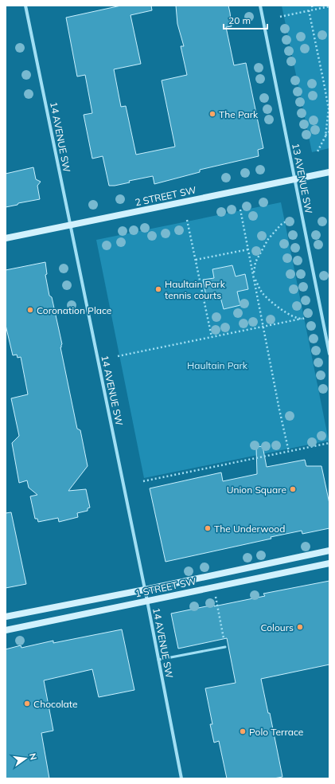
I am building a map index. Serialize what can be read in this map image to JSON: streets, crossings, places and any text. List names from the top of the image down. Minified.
{"streets":{"street":["14 AVENUE SW","13 AVENUE SW","2 STREET SW","1 STREET SW"]},"crossings":[["14 AVENUE SW","2 STREET SW"],["14 AVENUE SW","1 STREET SW"],["13 AVENUE SW","2 STREET SW"]],"parks":["Haultain Park"],"places":["The Park","Haultain Park tennis courts","Coronation Place","Union Square","The Underwood","Colours","Chocolate","Polo Terrace"],"scale_bar":"20 m","north":"right"}
